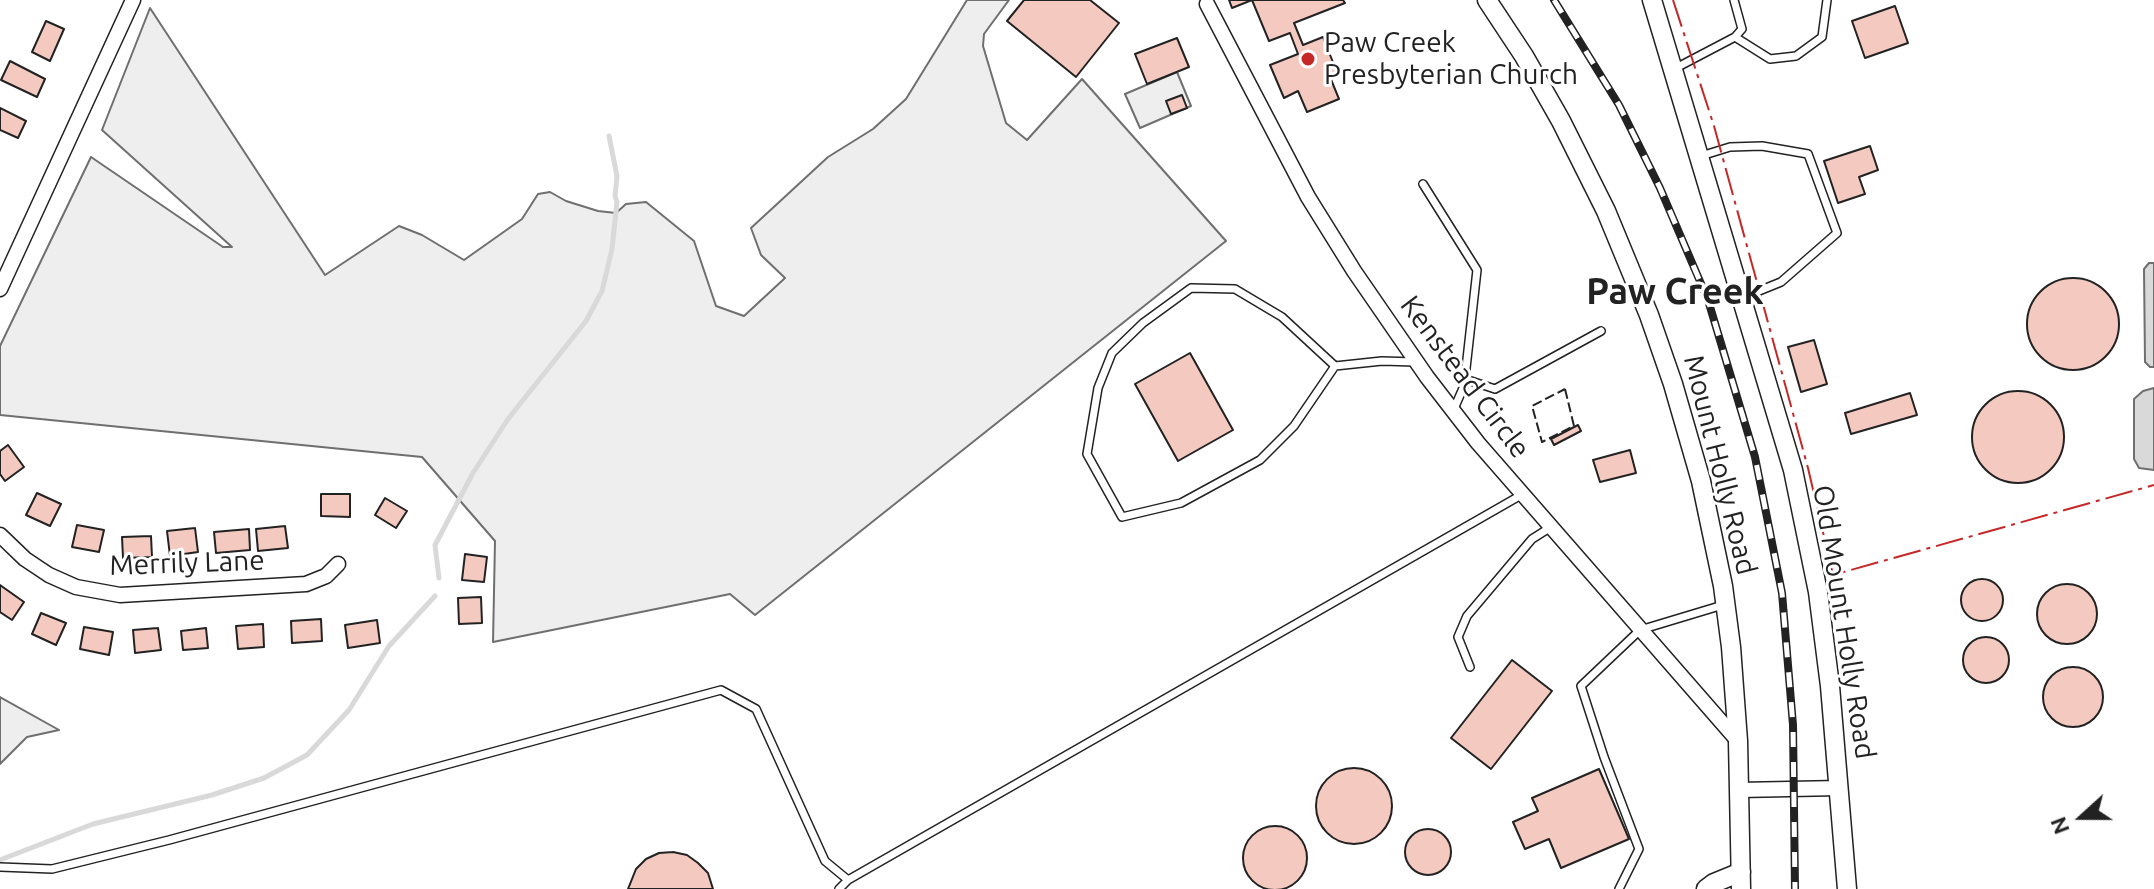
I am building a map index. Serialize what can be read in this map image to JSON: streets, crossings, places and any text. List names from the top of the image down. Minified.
{"streets":{"street":["Kenstead Circle","Mount Holly Road","Merrily Lane","Old Mount Holly Road"]},"crossings":[["Kenstead Circle","Mount Holly Road"]],"districts":["Paw Creek"],"places":["Paw Creek Presbyterian Church"],"north":"left"}
